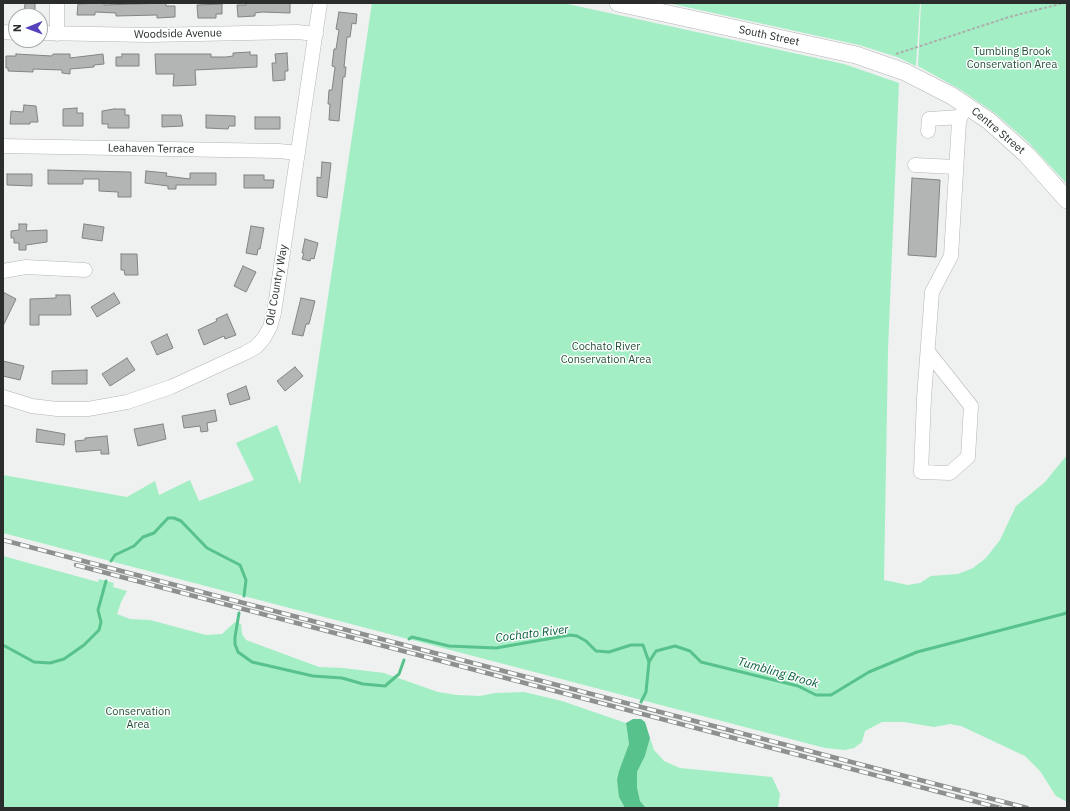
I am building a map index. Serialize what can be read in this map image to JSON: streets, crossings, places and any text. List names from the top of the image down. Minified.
{"streets":{"main road":["South Street","Centre Street"],"street":["Woodside Avenue","Leahaven Terrace","Old Country Way"]},"crossings":[["Woodside Avenue","Old Country Way"],["South Street","Centre Street"],["Leahaven Terrace","Old Country Way"]],"water":["Cochato River","Tumbling Brook"],"parks":["Tumbling Brook Conservation Area","Cochato River Conservation Area","Conservation Area"],"north":"left"}
